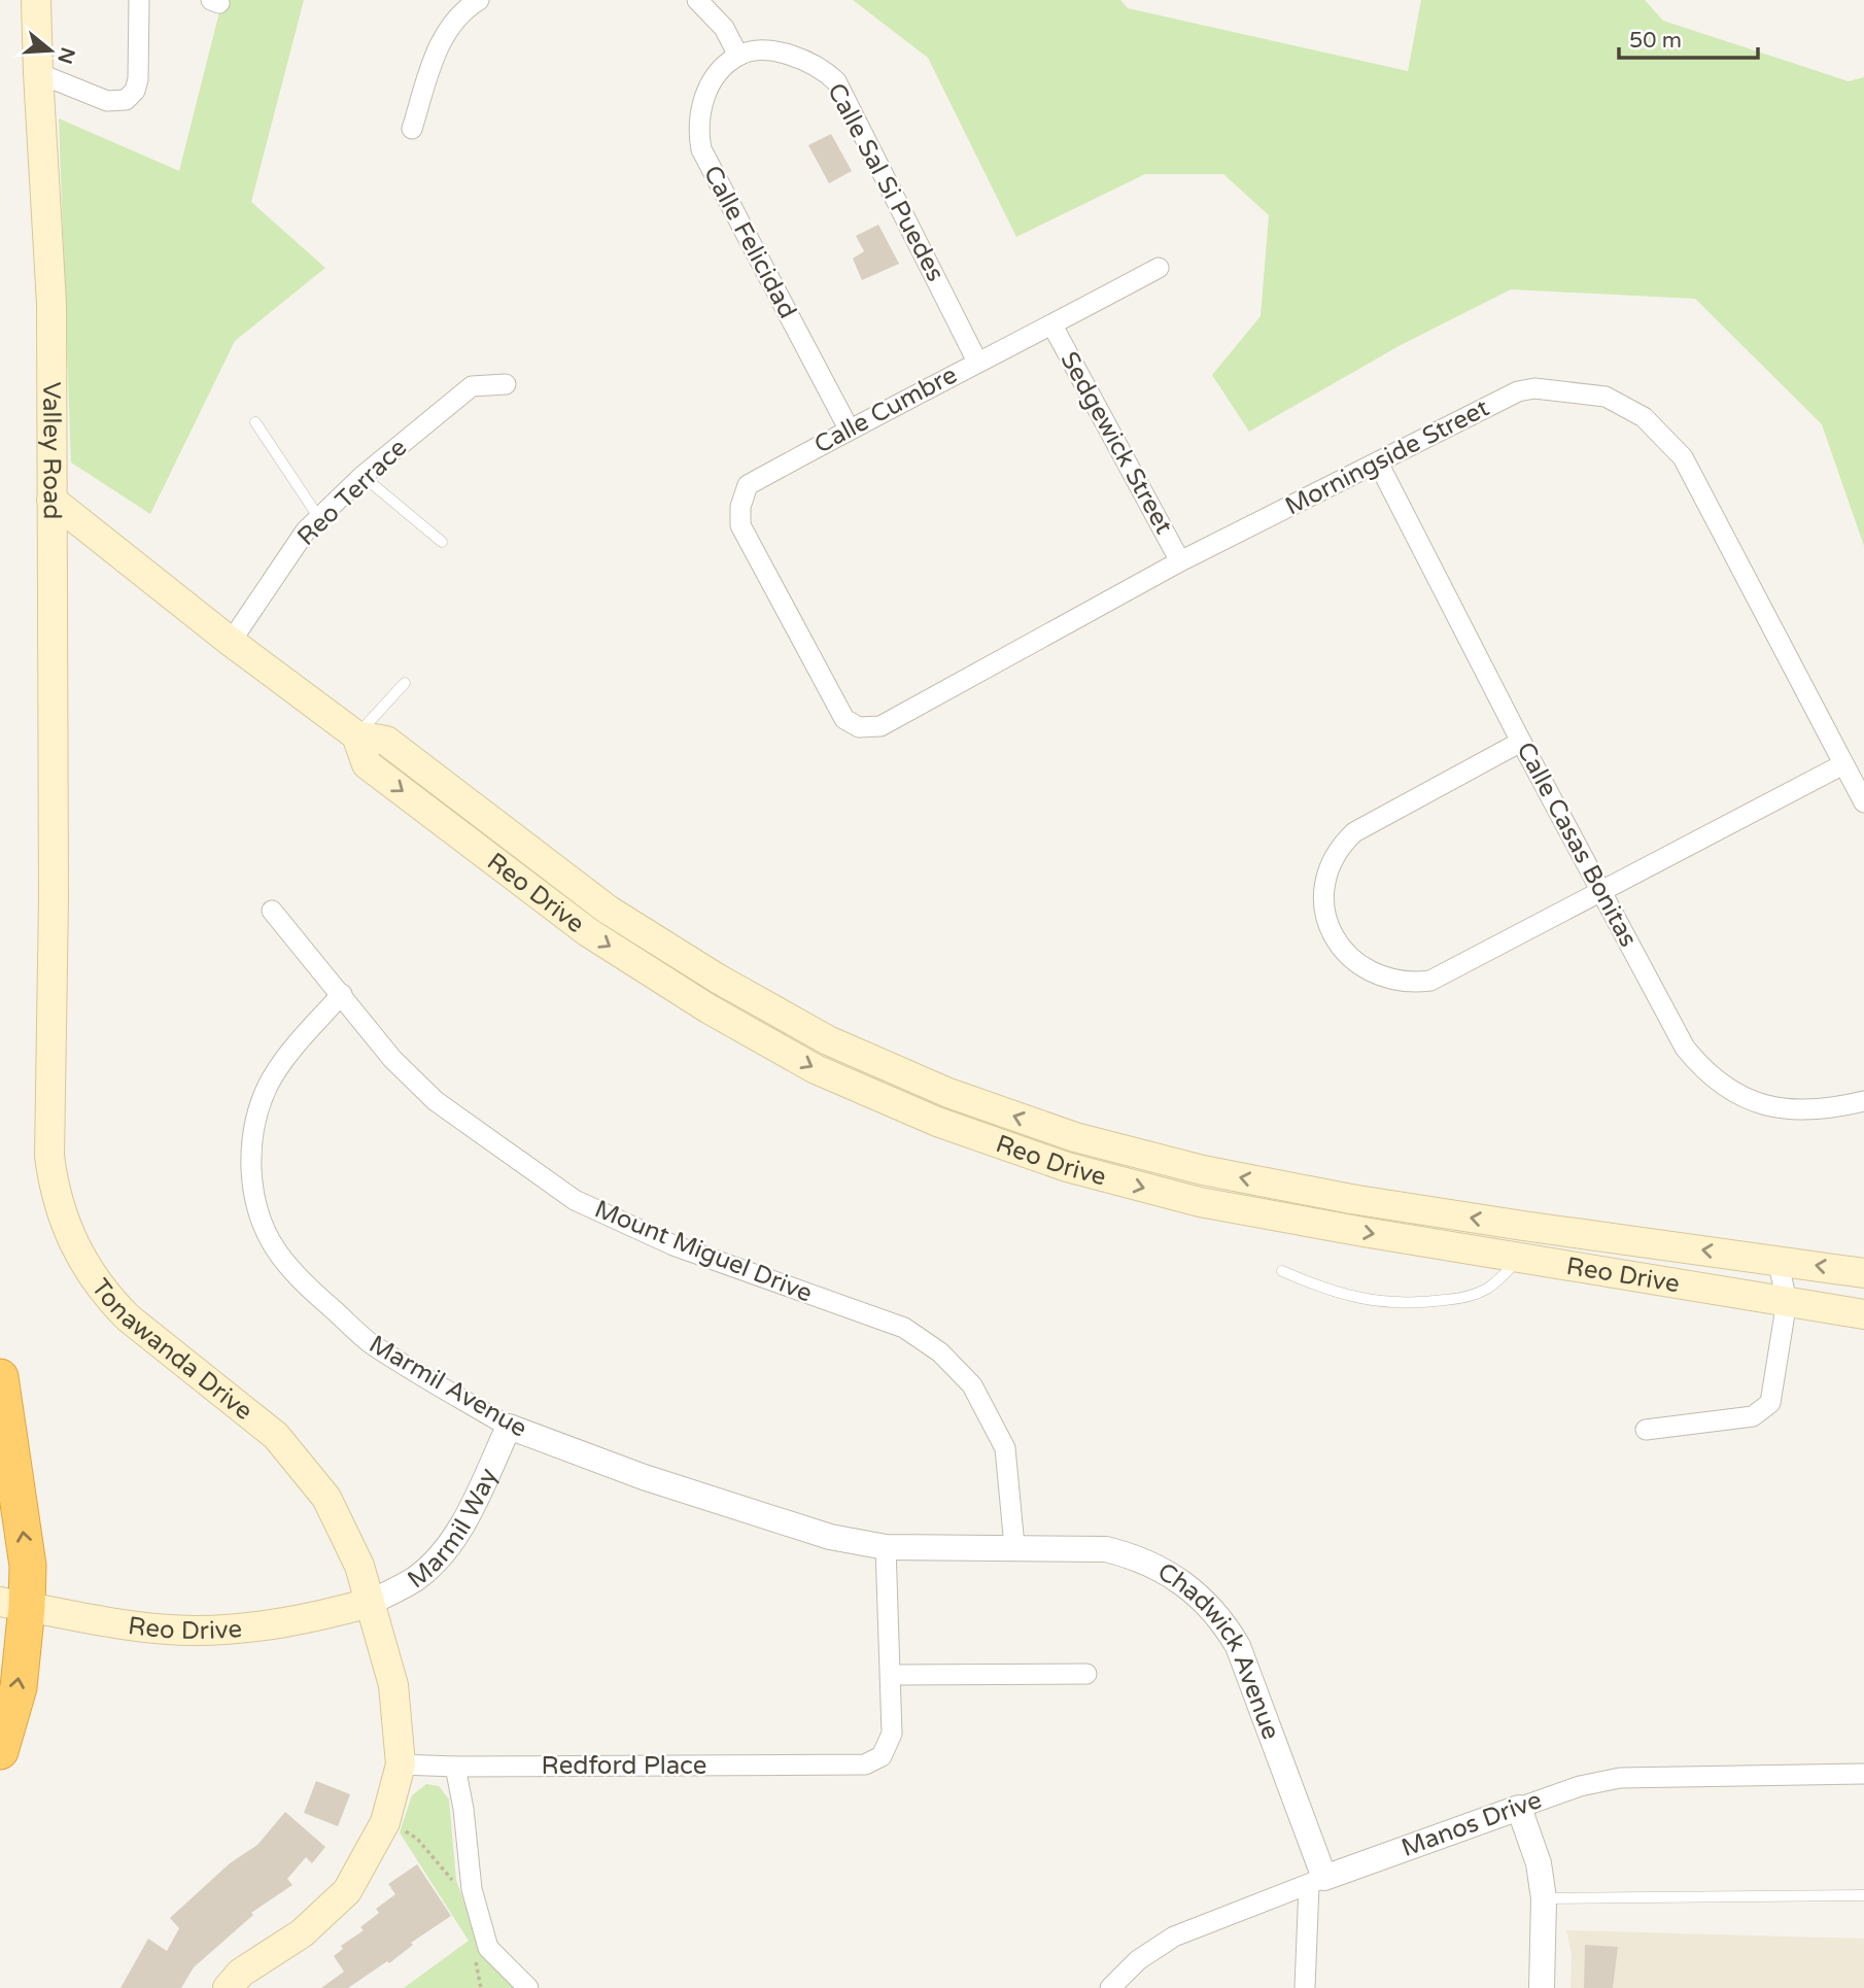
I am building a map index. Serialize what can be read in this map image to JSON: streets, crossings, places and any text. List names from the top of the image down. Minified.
{"streets":{"main road":["Valley Road","Reo Drive","Tonawanda Drive"],"street":["Calle Sal Si Puedes","Calle Felicidad","Calle Cumbre","Sedgewick Street","Morningside Street","Reo Terrace","Calle Casas Bonitas","Mount Miguel Drive","Marmil Avenue","Marmil Way","Chadwick Avenue","Redford Place","Manos Drive"]},"crossings":[["Calle Sal Si Puedes","Calle Felicidad"],["Calle Sal Si Puedes","Calle Cumbre"],["Calle Felicidad","Calle Cumbre"],["Calle Cumbre","Sedgewick Street"],["Calle Cumbre","Morningside Street"],["Sedgewick Street","Morningside Street"],["Valley Road","Reo Drive"],["Valley Road","Tonawanda Drive"],["Morningside Street","Calle Casas Bonitas"],["Reo Terrace","Reo Drive"],["Reo Drive","Tonawanda Drive"],["Reo Drive","Marmil Way"],["Mount Miguel Drive","Marmil Avenue"],["Mount Miguel Drive","Chadwick Avenue"],["Tonawanda Drive","Marmil Way"],["Tonawanda Drive","Redford Place"],["Marmil Avenue","Marmil Way"],["Marmil Avenue","Chadwick Avenue"],["Marmil Avenue","Redford Place"],["Chadwick Avenue","Manos Drive"]],"scale_bar":"50 m","north":"right"}
